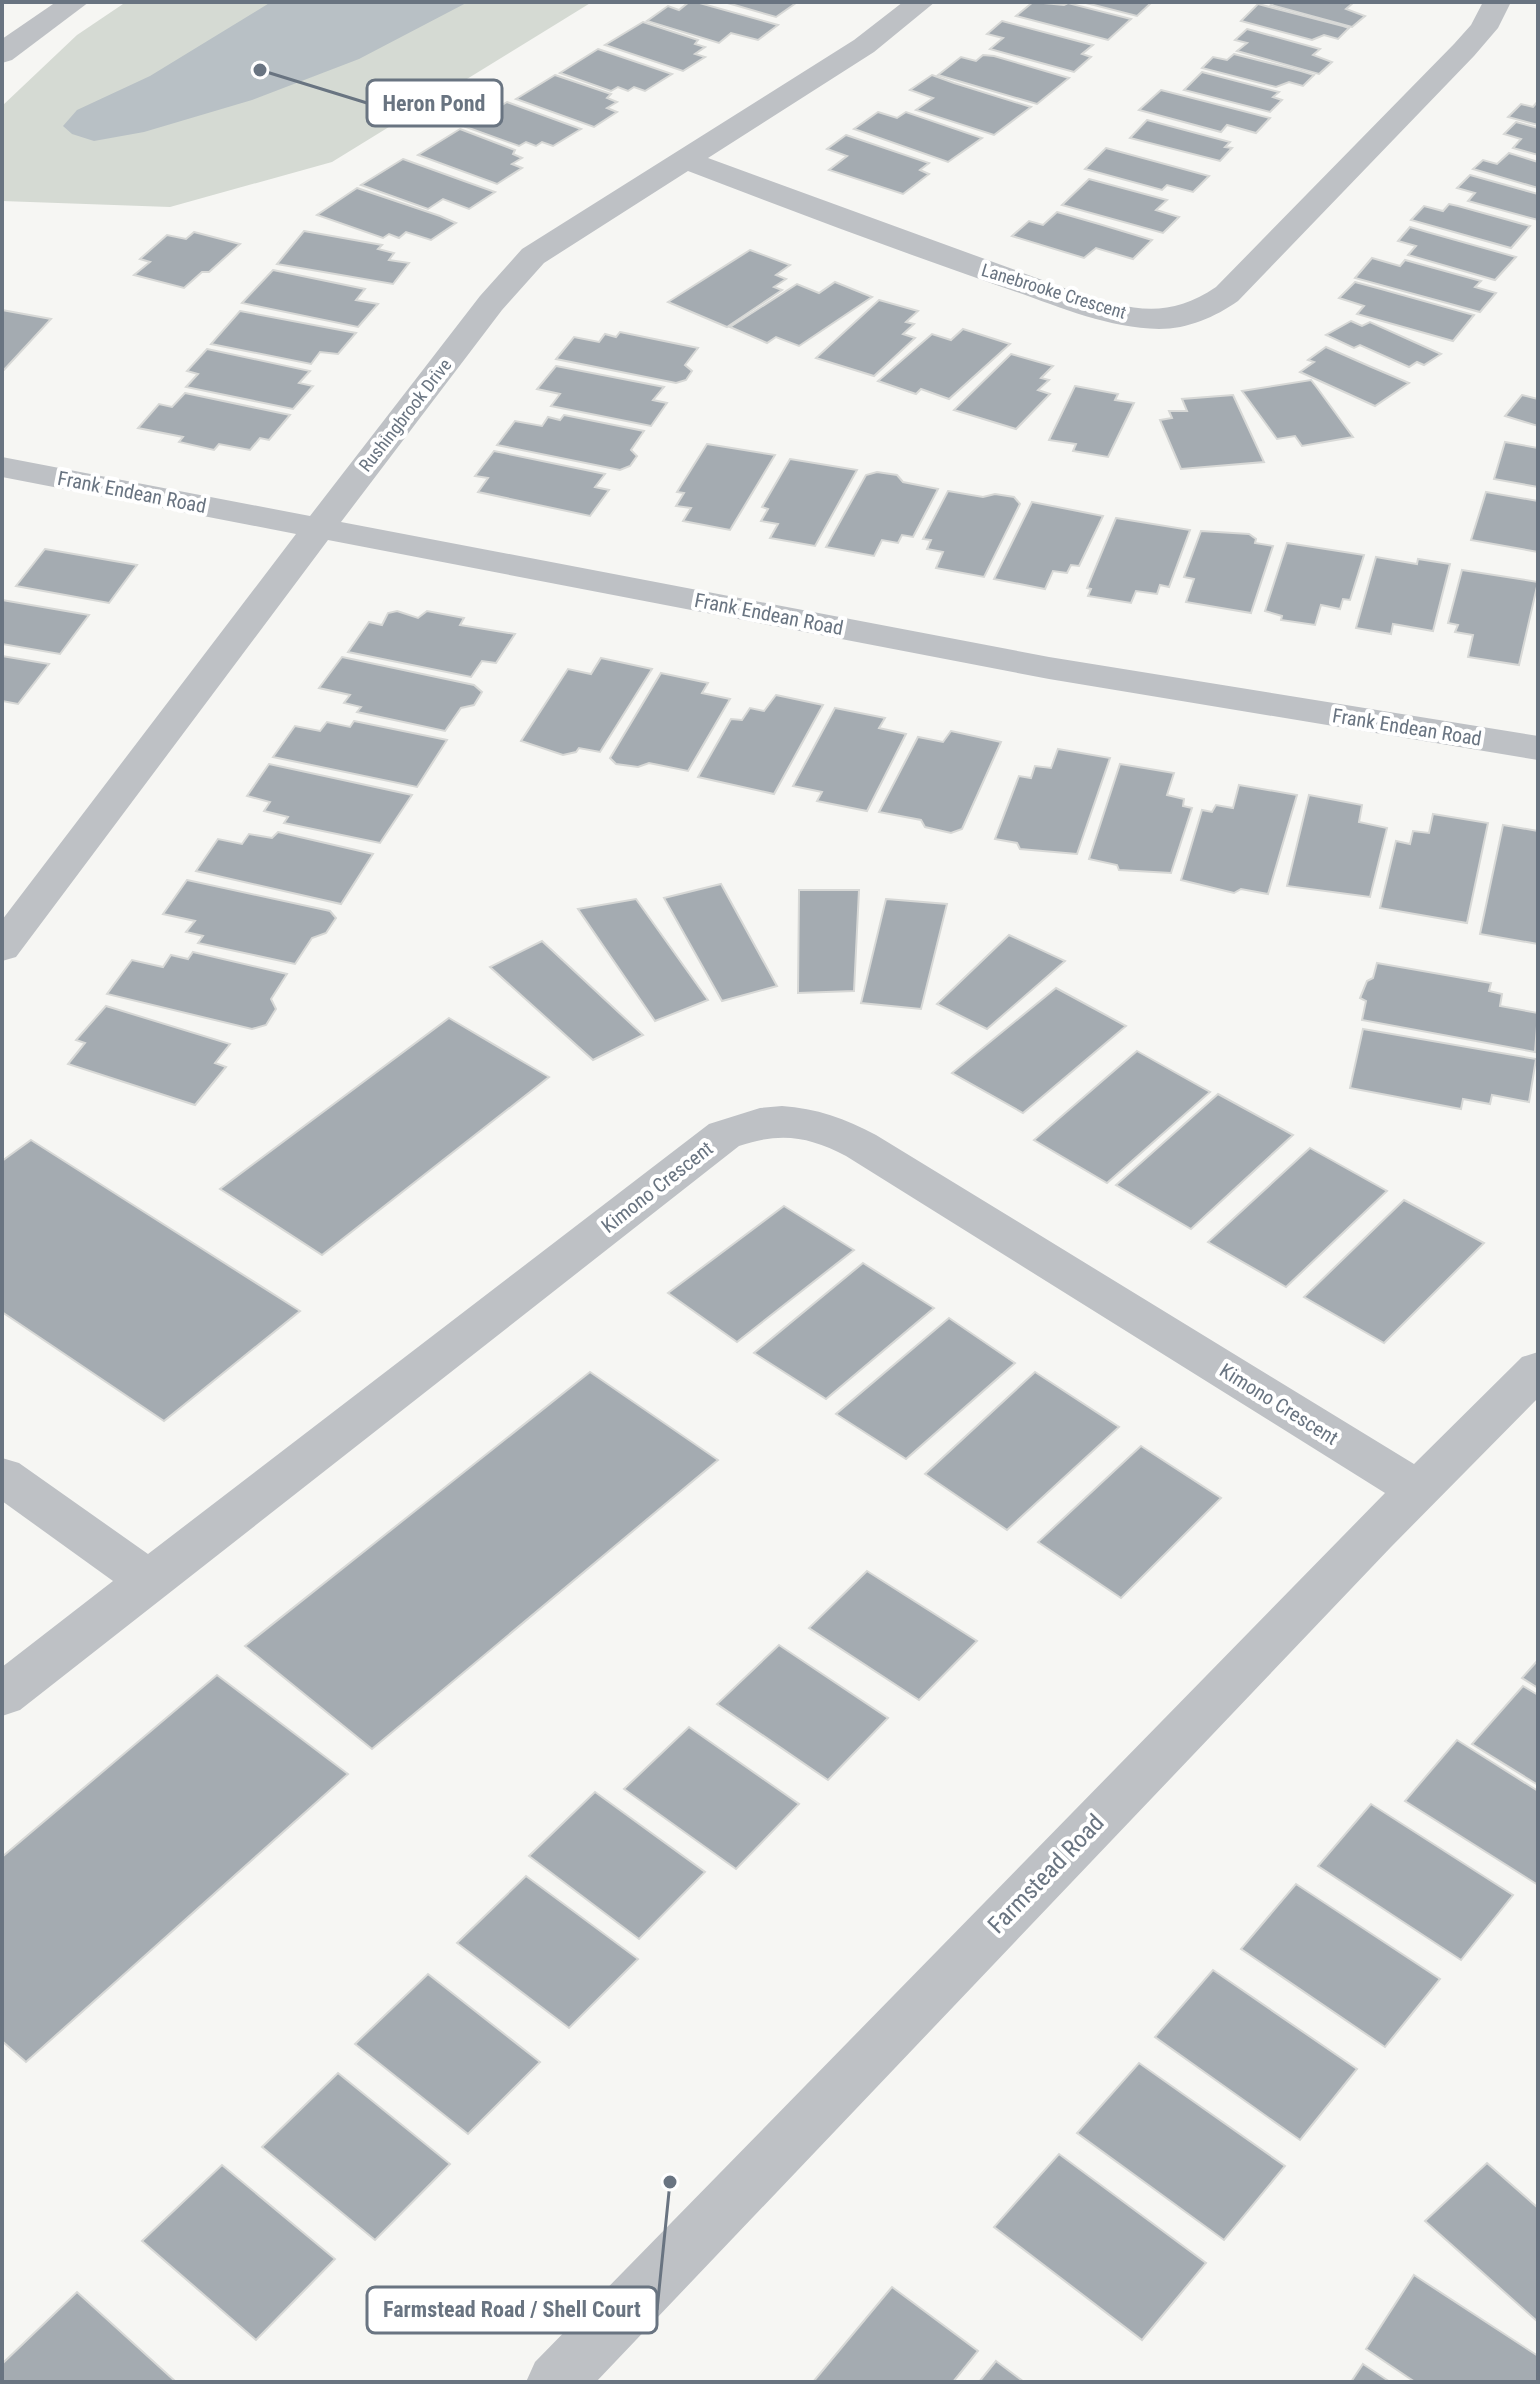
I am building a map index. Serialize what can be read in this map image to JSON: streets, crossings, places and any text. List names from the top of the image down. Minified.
{"streets":{"street":["Lanebrooke Crescent","Rushingbrook Drive","Frank Endean Road","Kimono Crescent","Farmstead Road"]},"crossings":[["Lanebrooke Crescent","Rushingbrook Drive"],["Rushingbrook Drive","Frank Endean Road"],["Kimono Crescent","Farmstead Road"]],"places":["Heron Pond","Farmstead Road / Shell Court"]}
